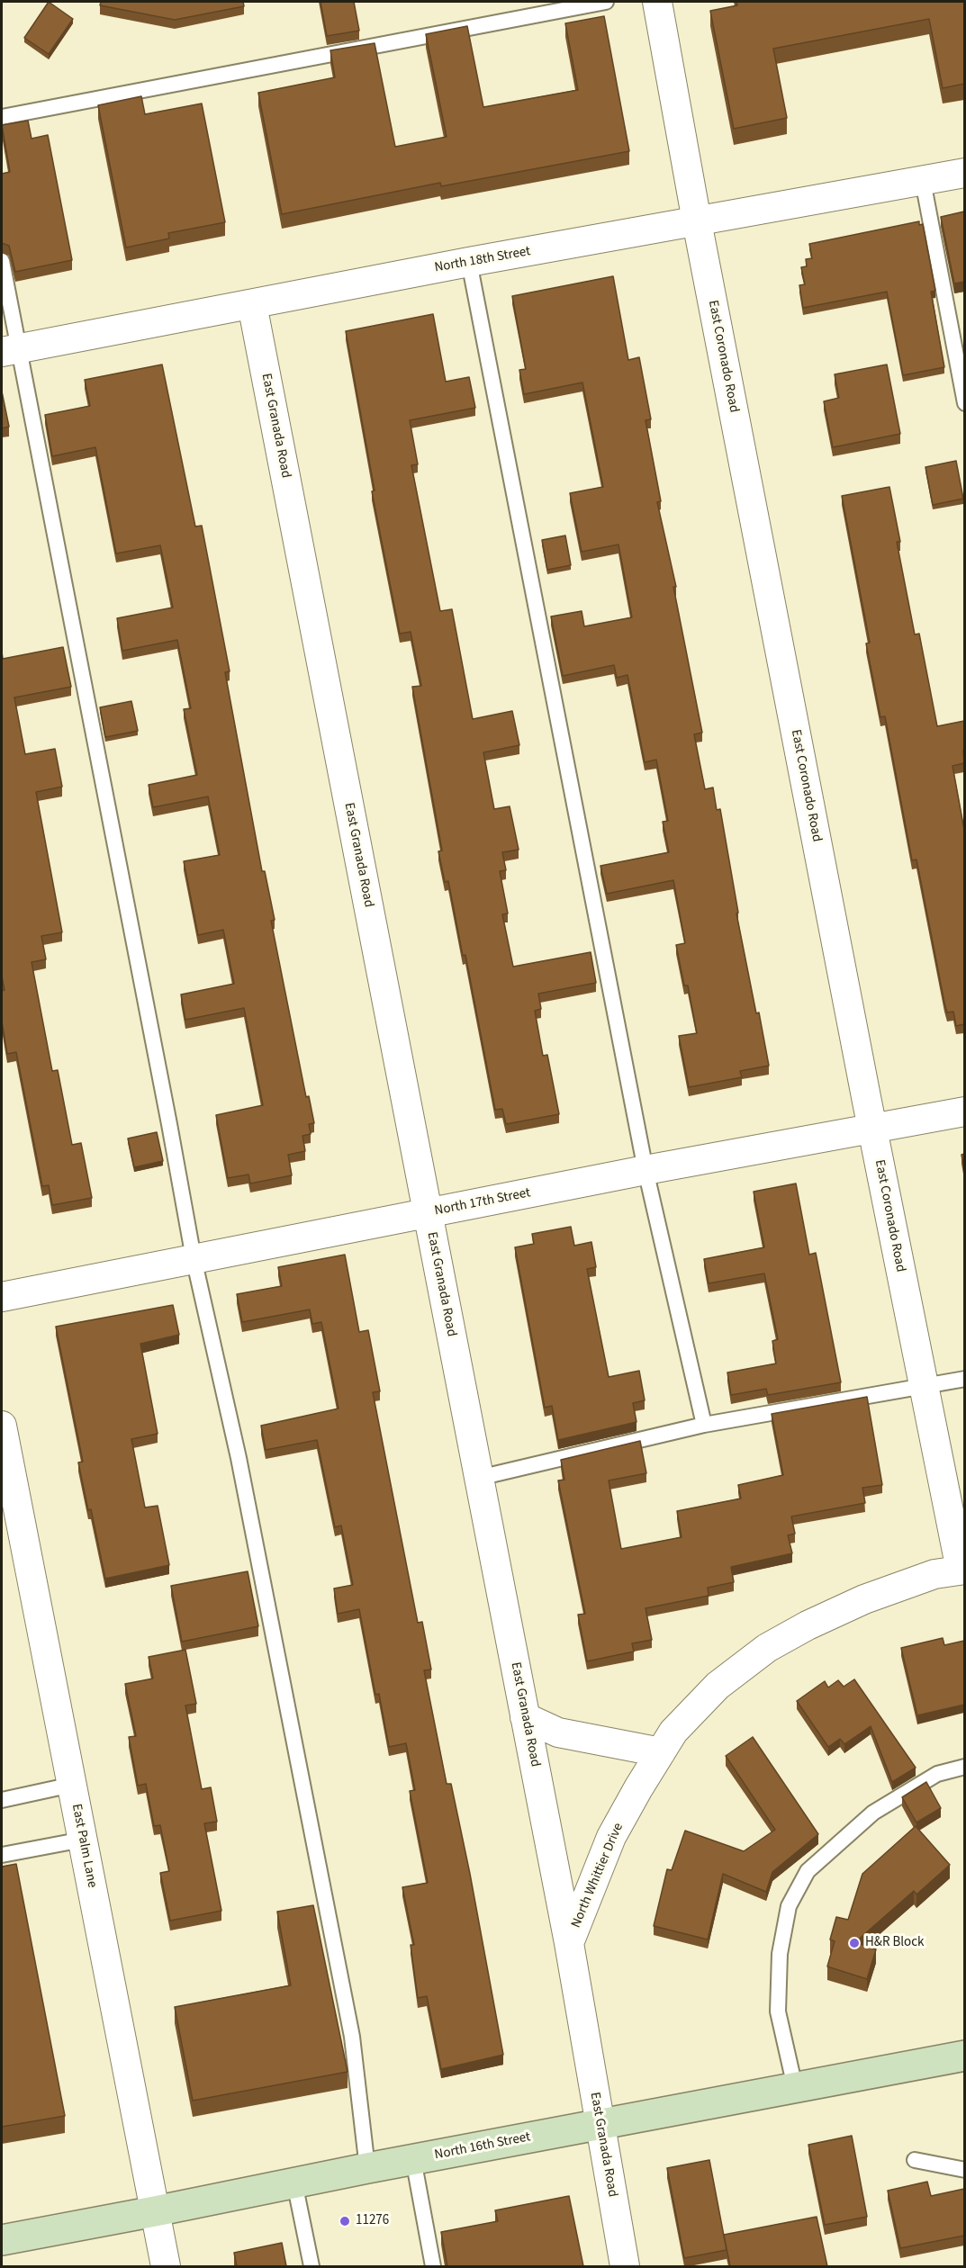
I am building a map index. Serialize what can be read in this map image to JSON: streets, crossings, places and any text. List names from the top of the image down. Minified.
{"streets":{"main road":["North 16th Street"],"street":["North 18th Street","East Coronado Road","East Granada Road","North 17th Street","East Palm Lane","North Whittier Drive"]},"crossings":[["North 18th Street","East Coronado Road"],["North 18th Street","East Granada Road"],["East Coronado Road","North 17th Street"],["East Coronado Road","North Whittier Drive"],["East Granada Road","North 17th Street"],["East Granada Road","North Whittier Drive"],["East Granada Road","North 16th Street"],["East Palm Lane","North 16th Street"]],"places":["H&R Block","11276"]}
